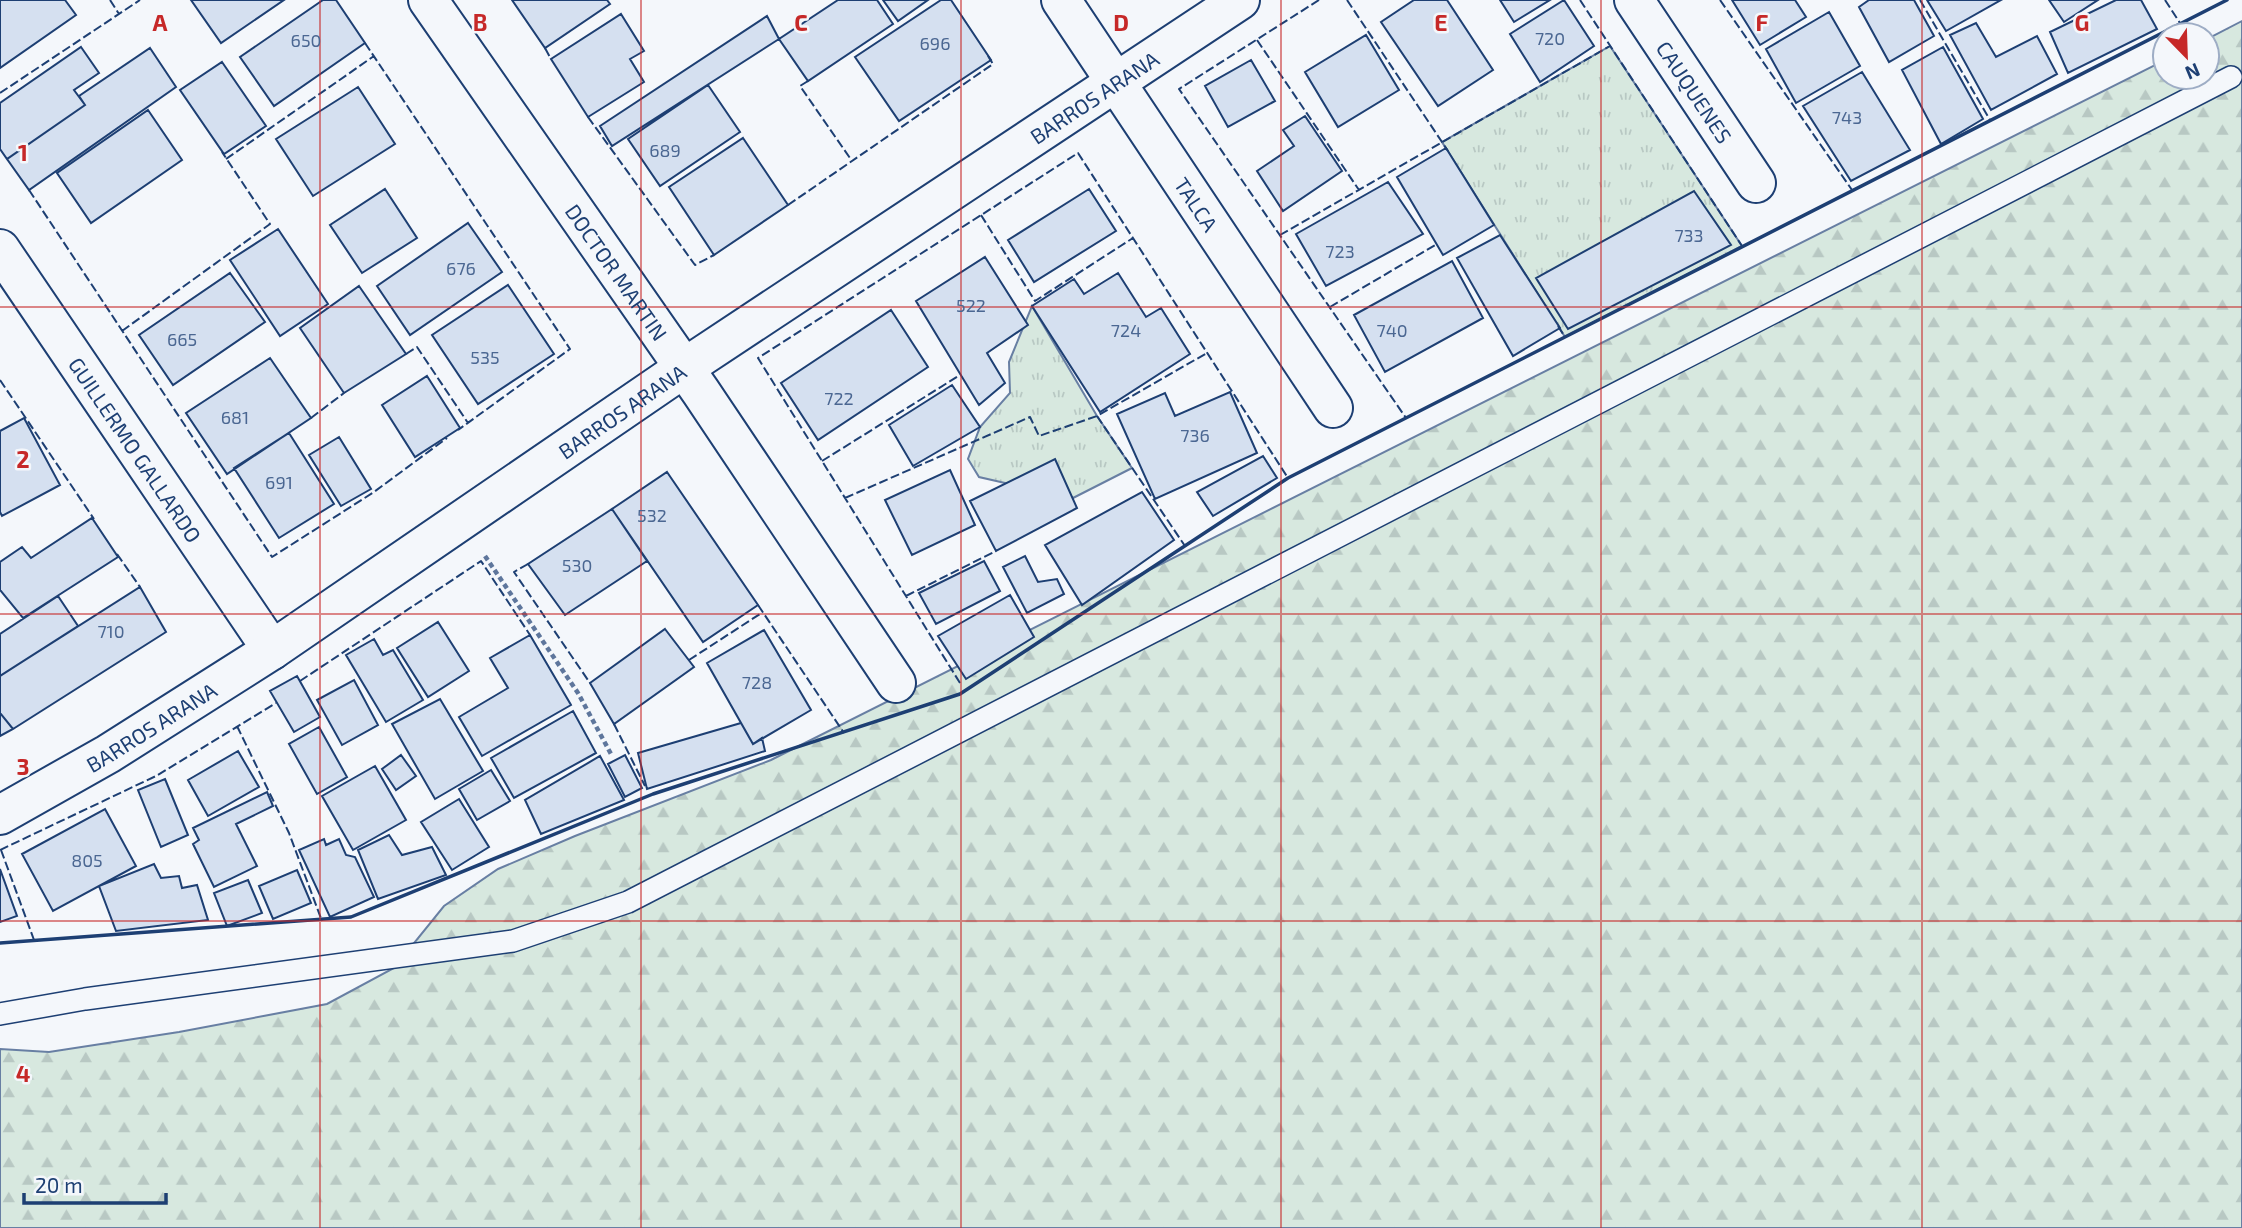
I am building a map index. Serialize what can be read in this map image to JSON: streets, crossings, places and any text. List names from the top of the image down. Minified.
{"streets":{"street":["CAUQUENES","BARROS ARANA","TALCA","DOCTOR MARTIN","GUILLERMO GALLARDO"]},"crossings":[["BARROS ARANA","TALCA"],["BARROS ARANA","DOCTOR MARTIN"],["BARROS ARANA","GUILLERMO GALLARDO"]],"house_numbers":["720","650","696","743","689","733","723","676","522","724","740","665","535","722","681","736","691","532","530","710","728","805"],"scale_bar":"20 m","north":"bottom right","grid":{"columns":["A","B","C","D","E","F","G"],"rows":["1","2","3","4"]}}
